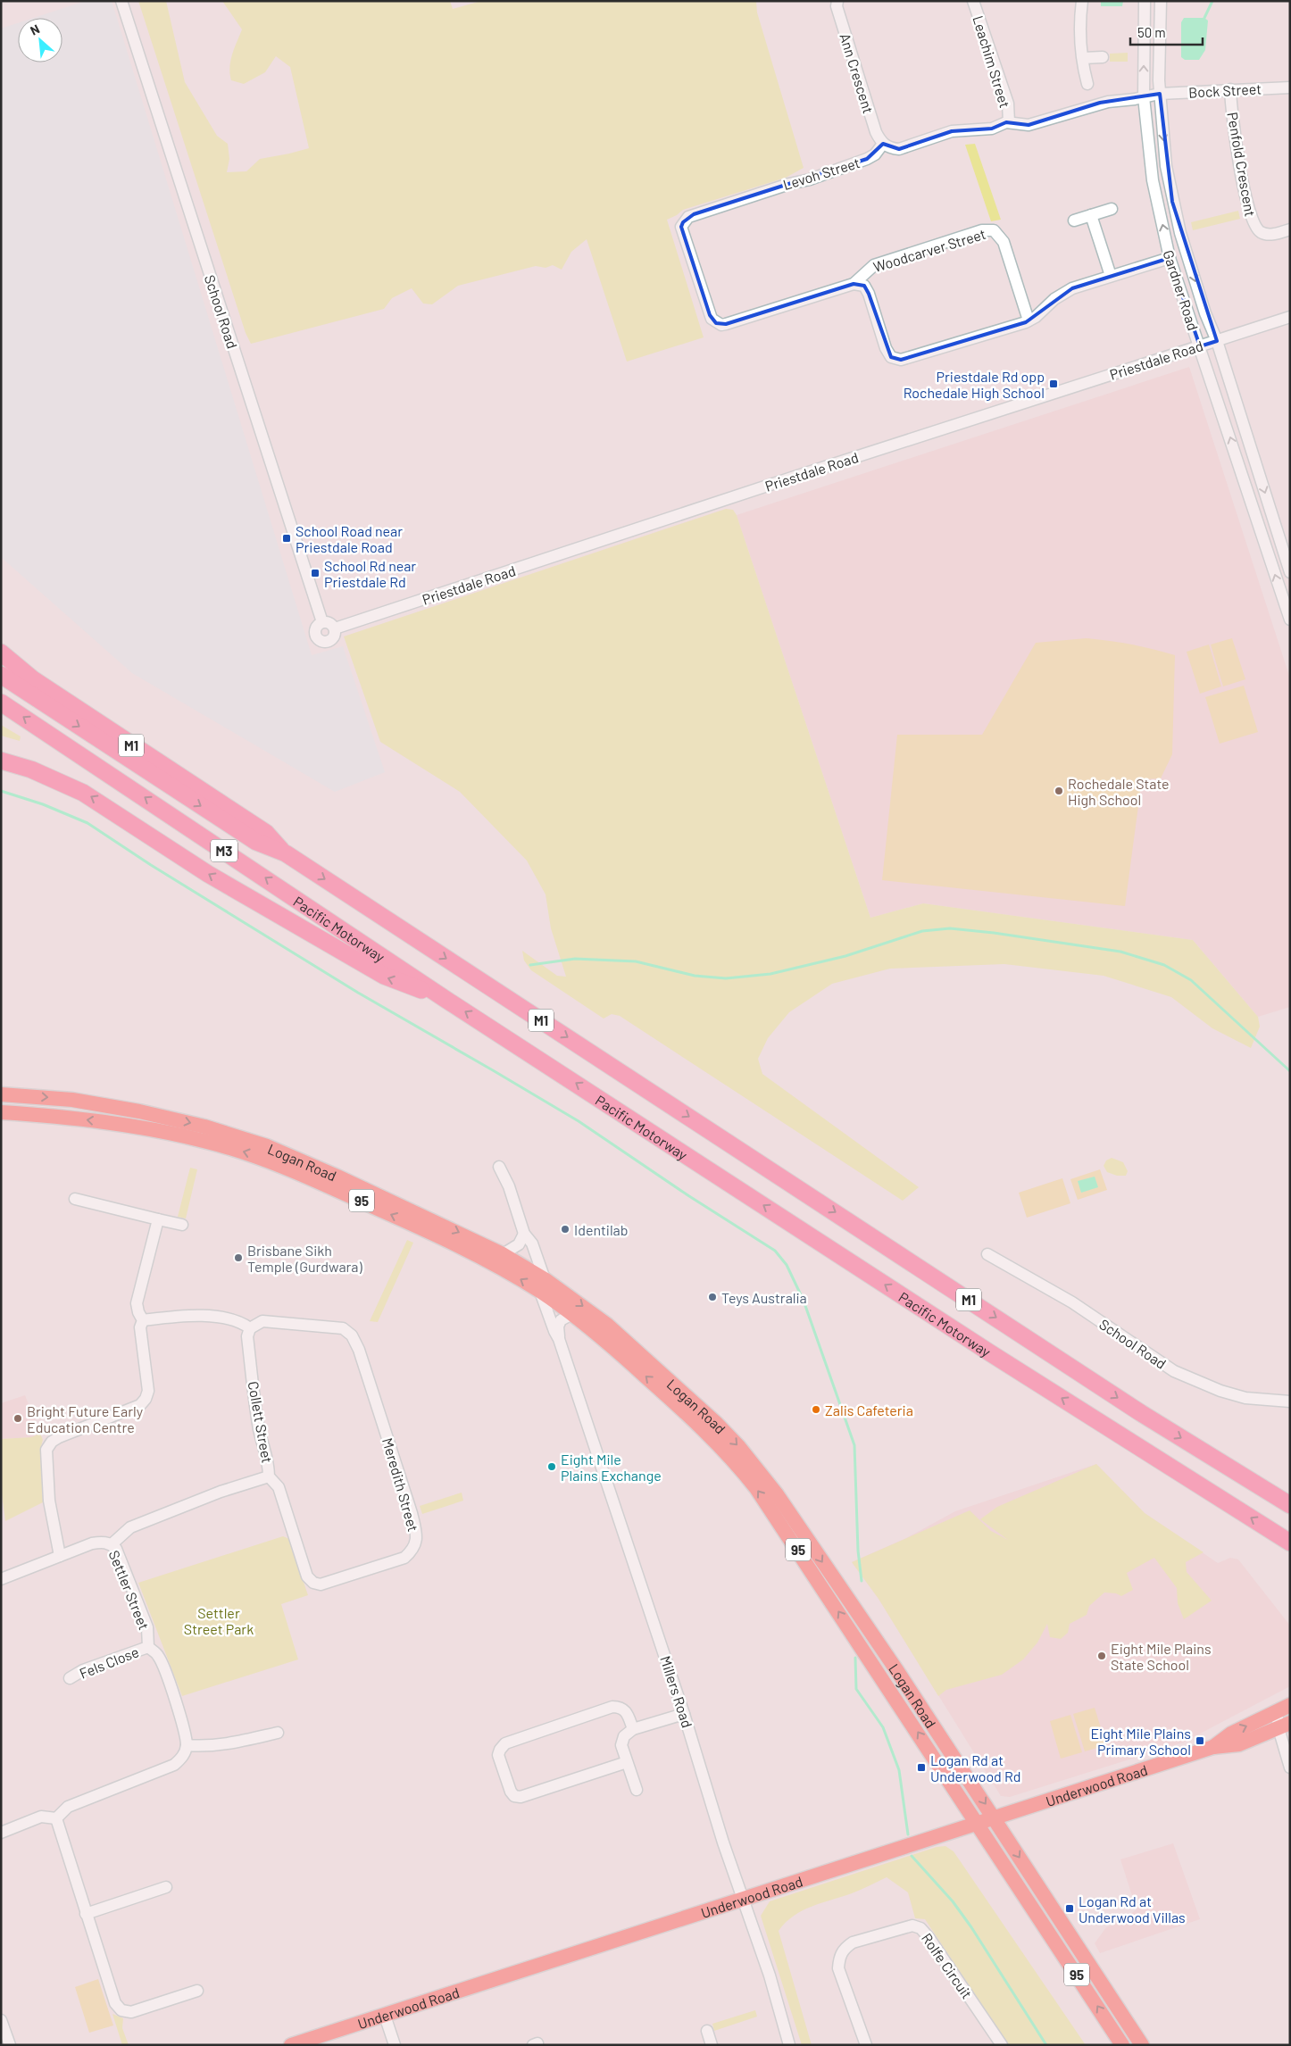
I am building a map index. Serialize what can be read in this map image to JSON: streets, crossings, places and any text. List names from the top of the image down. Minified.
{"streets":{"highway":["M1","M3","Pacific Motorway"],"main road":["Logan Road","95","Underwood Road"],"street":["Leachim Street","Ann Crescent","Bock Street","Penfold Crescent","Levoh Street","Woodcarver Street","Gardner Road","School Road","Priestdale Road","Collett Street","Meredith Street","Settler Street","Fels Close","Millers Road","Rolfe Circuit"]},"crossings":[["Ann Crescent","Levoh Street"],["Bock Street","Penfold Crescent"],["Bock Street","Gardner Road"],["Levoh Street","Woodcarver Street"],["Woodcarver Street","Gardner Road"],["Gardner Road","Priestdale Road"],["School Road","Priestdale Road"],["M1","M3"],["M1","Pacific Motorway"],["Logan Road","Millers Road"],["Logan Road","Underwood Road"],["Collett Street","Meredith Street"],["Collett Street","Settler Street"],["Settler Street","Fels Close"],["Millers Road","Underwood Road"]],"parks":["Settler Street Park"],"places":{"transit":["Priestdale Rd opp Rochedale High School","School Road near Priestdale Road","School Rd near Priestdale Rd","Eight Mile Plains Primary School","Logan Rd at Underwood Rd","Logan Rd at Underwood Villas"],"other":["Rochedale State High School","Identilab","Brisbane Sikh Temple (Gurdwara)","Teys Australia","Zalis Cafeteria","Bright Future Early Education Centre","Eight Mile Plains Exchange","Eight Mile Plains State School"]},"scale_bar":"50 m","north":"top left"}
